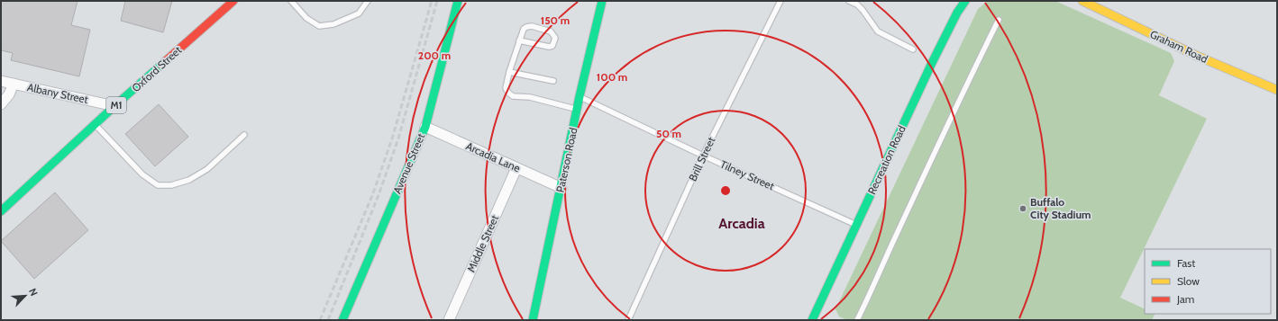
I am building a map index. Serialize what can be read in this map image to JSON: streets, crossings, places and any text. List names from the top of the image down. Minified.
{"streets":{"street":["Graham Road","Oxford Street","Albany Street","M1","Arcadia Lane","Paterson Road","Recreation Road","Avenue Street","Middle Street"],"lane":["Brill Street","Tilney Street"]},"crossings":[["Oxford Street","Albany Street"],["Arcadia Lane","Paterson Road"],["Arcadia Lane","Avenue Street"],["Arcadia Lane","Middle Street"],["Brill Street","Tilney Street"],["Paterson Road","Tilney Street"],["Recreation Road","Tilney Street"]],"districts":["Arcadia"],"places":["Buffalo City Stadium"],"legend":["Fast","Slow","Jam"],"north":"top right","rings":["150 m","200 m","100 m","50 m"]}
